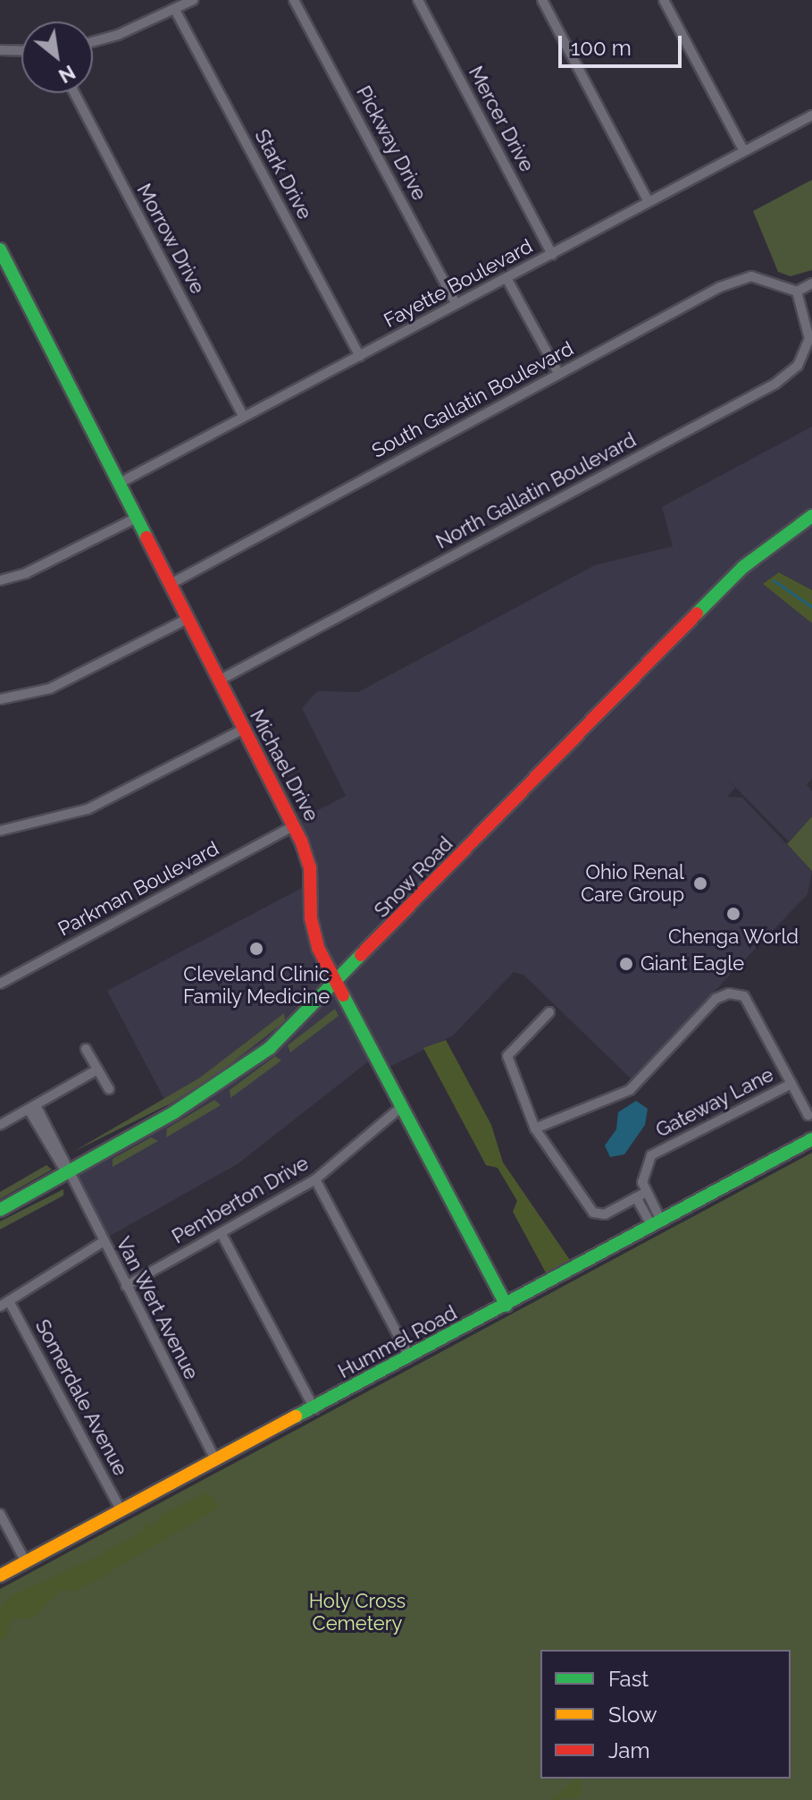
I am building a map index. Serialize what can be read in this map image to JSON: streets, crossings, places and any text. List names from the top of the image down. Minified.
{"streets":{"street":["Mercer Drive","Pickway Drive","Stark Drive","Morrow Drive","Fayette Boulevard","South Gallatin Boulevard","North Gallatin Boulevard","Michael Drive","Snow Road","Parkman Boulevard","Gateway Lane","Pemberton Drive","Van Wert Avenue","Hummel Road","Somerdale Avenue"]},"crossings":[["Mercer Drive","Fayette Boulevard"],["Pickway Drive","Fayette Boulevard"],["Stark Drive","Fayette Boulevard"],["Morrow Drive","Fayette Boulevard"],["Fayette Boulevard","Michael Drive"],["South Gallatin Boulevard","North Gallatin Boulevard"],["South Gallatin Boulevard","Michael Drive"],["North Gallatin Boulevard","Michael Drive"],["Michael Drive","Snow Road"],["Michael Drive","Parkman Boulevard"],["Michael Drive","Pemberton Drive"],["Michael Drive","Hummel Road"],["Snow Road","Van Wert Avenue"],["Pemberton Drive","Van Wert Avenue"],["Van Wert Avenue","Hummel Road"],["Hummel Road","Somerdale Avenue"]],"parks":["Holy Cross Cemetery"],"places":["Ohio Renal Care Group","Chenga World","Cleveland Clinic Family Medicine","Giant Eagle"],"legend":["Fast","Slow","Jam"],"scale_bar":"100 m","north":"bottom right"}
